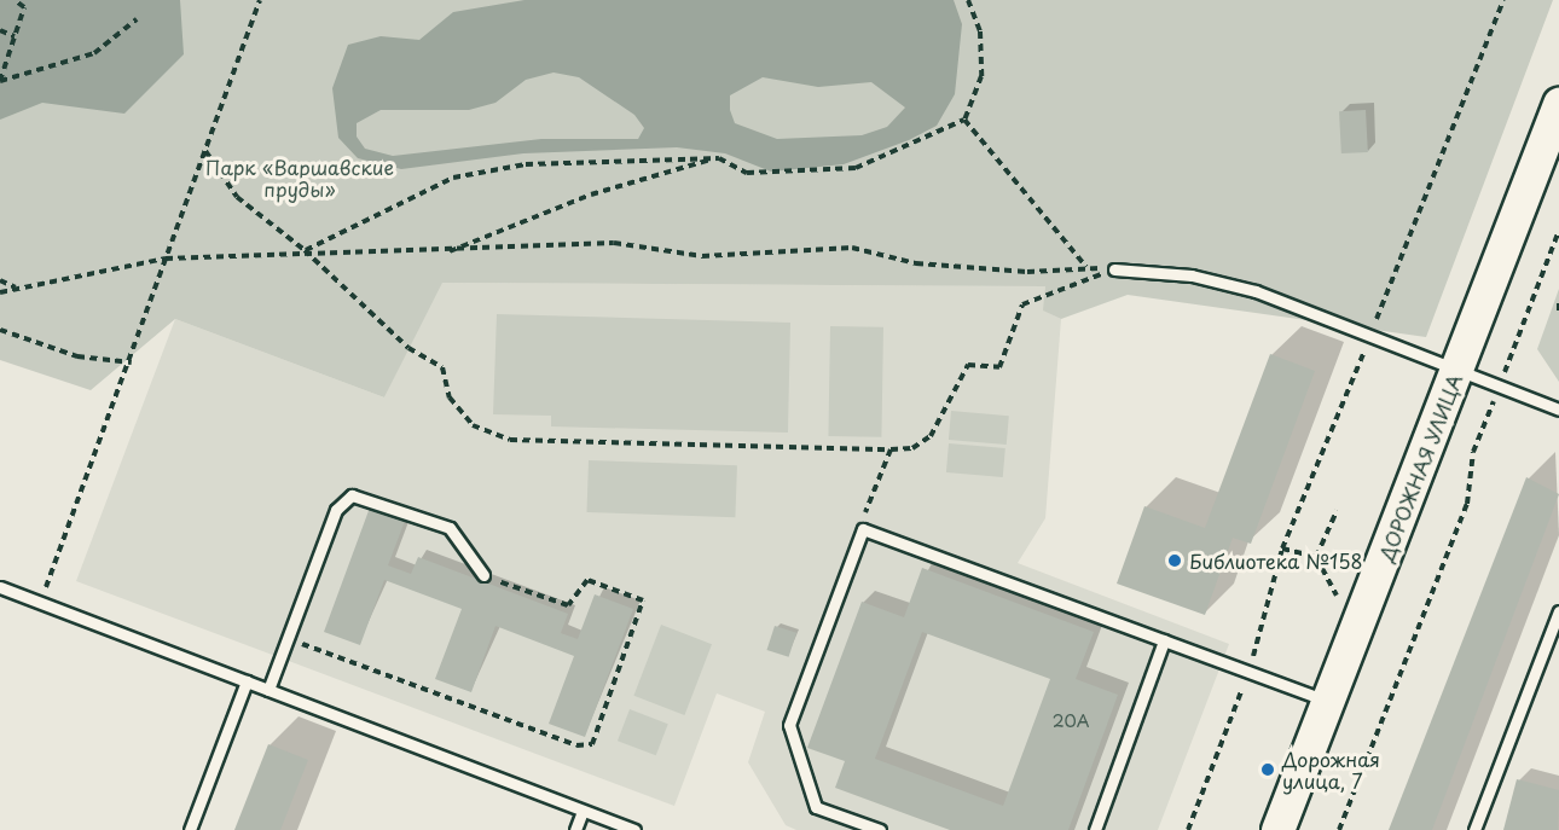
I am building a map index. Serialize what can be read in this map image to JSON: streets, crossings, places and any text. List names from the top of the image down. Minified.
{"streets":{"main road":["ДОРОЖНАЯ УЛИЦА"]},"parks":["Парк «Варшавские пруды»"],"places":["Библиотека №158","Дорожная улица, 7"],"house_numbers":["20А"]}
